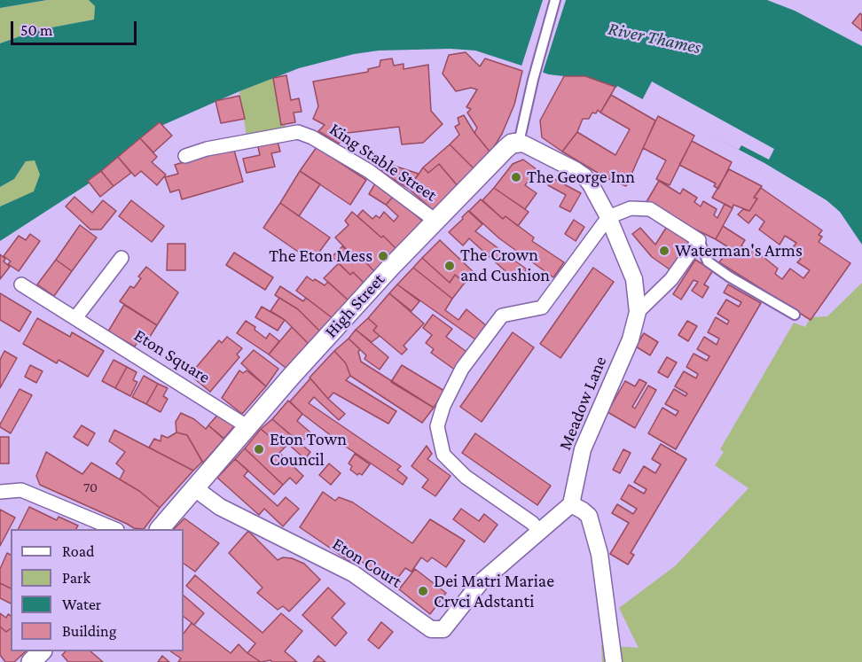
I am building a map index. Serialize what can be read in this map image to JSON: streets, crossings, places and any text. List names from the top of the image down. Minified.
{"streets":{"main road":["High Street"],"street":["King Stable Street","Eton Square","Meadow Lane","Eton Court"]},"crossings":[["King Stable Street","High Street"],["High Street","Eton Square"],["High Street","Meadow Lane"],["High Street","Eton Court"],["Meadow Lane","Eton Court"]],"water":["River Thames"],"places":["The George Inn","Waterman's Arms","The Eton Mess","The Crown and Cushion","Eton Town Council","Dei Matri Mariae Crvci Adstanti"],"house_numbers":["70"],"legend":["Road","Park","Water","Building"],"scale_bar":"50 m"}
